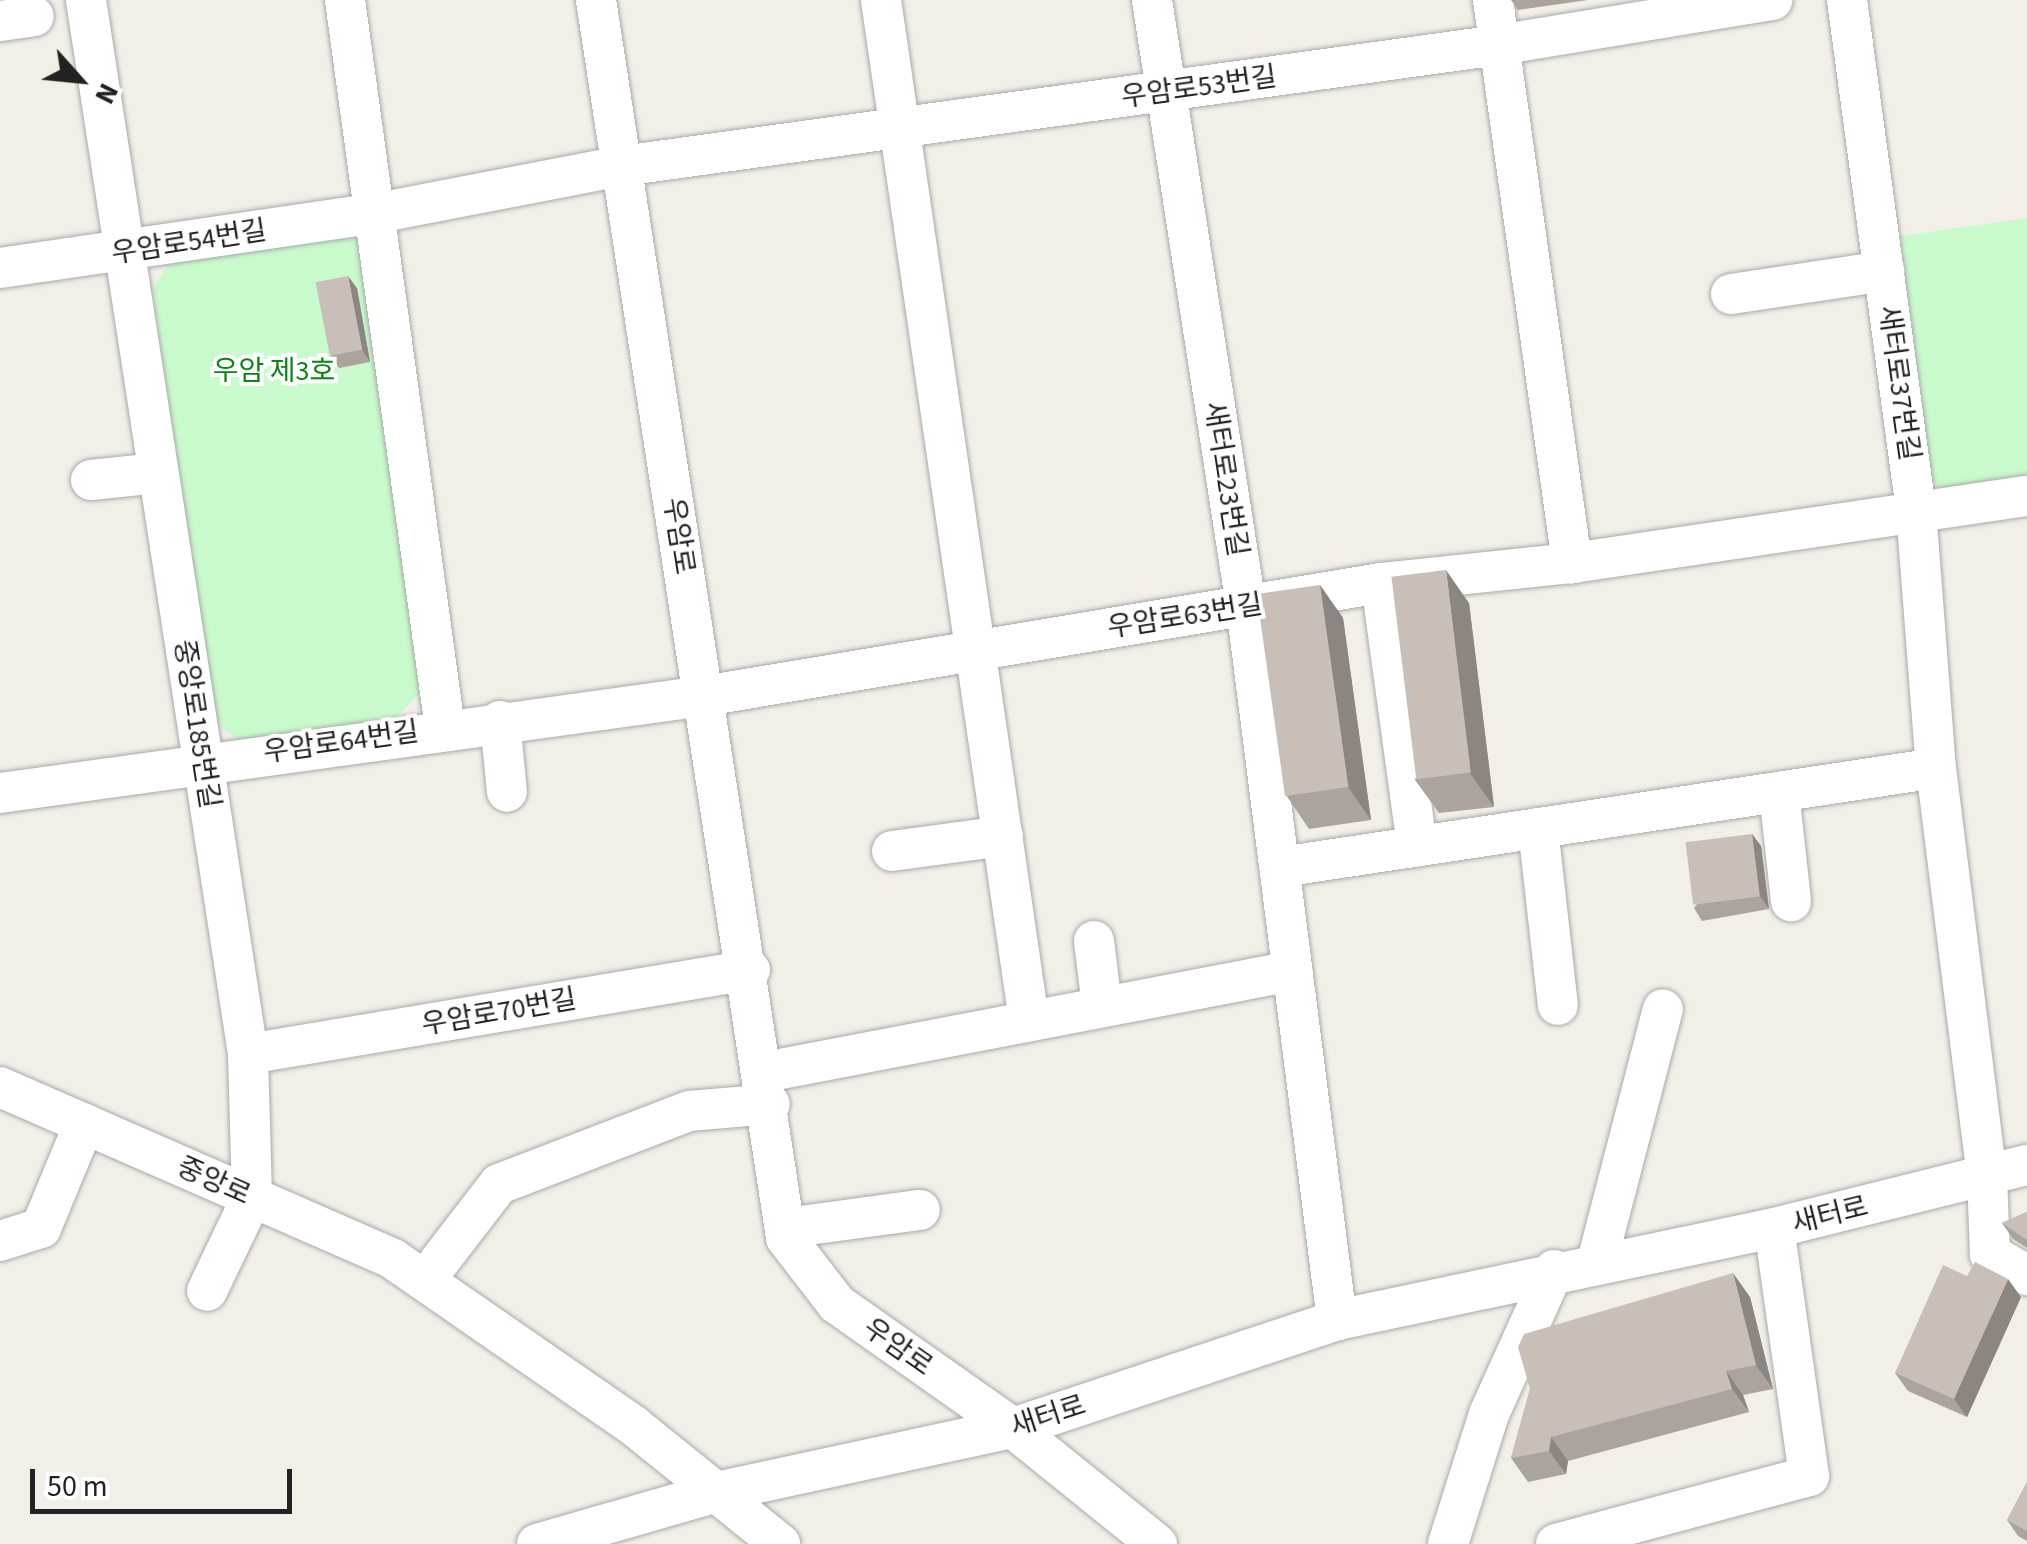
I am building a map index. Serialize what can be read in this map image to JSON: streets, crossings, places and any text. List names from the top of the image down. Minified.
{"streets":{"street":["우암로53번길","우암로54번길","새터로37번길","새터로23번길","우암로","우암로63번길","중앙로185번길","우암로64번길","우암로70번길","중앙로","새터로"]},"crossings":[["우암로53번길","우암로54번길"],["우암로53번길","새터로23번길"],["우암로53번길","우암로"],["우암로54번길","우암로"],["우암로54번길","중앙로185번길"],["우암로54번길","우암로64번길"],["새터로37번길","우암로63번길"],["새터로37번길","새터로"],["새터로23번길","우암로63번길"],["새터로23번길","새터로"],["우암로","우암로63번길"],["우암로","우암로64번길"],["우암로","우암로70번길"],["우암로","새터로"],["우암로63번길","우암로64번길"],["중앙로185번길","우암로64번길"],["중앙로185번길","우암로70번길"],["중앙로185번길","중앙로"],["중앙로","새터로"]],"parks":["우암 제3호"],"scale_bar":"50 m","north":"bottom right"}
